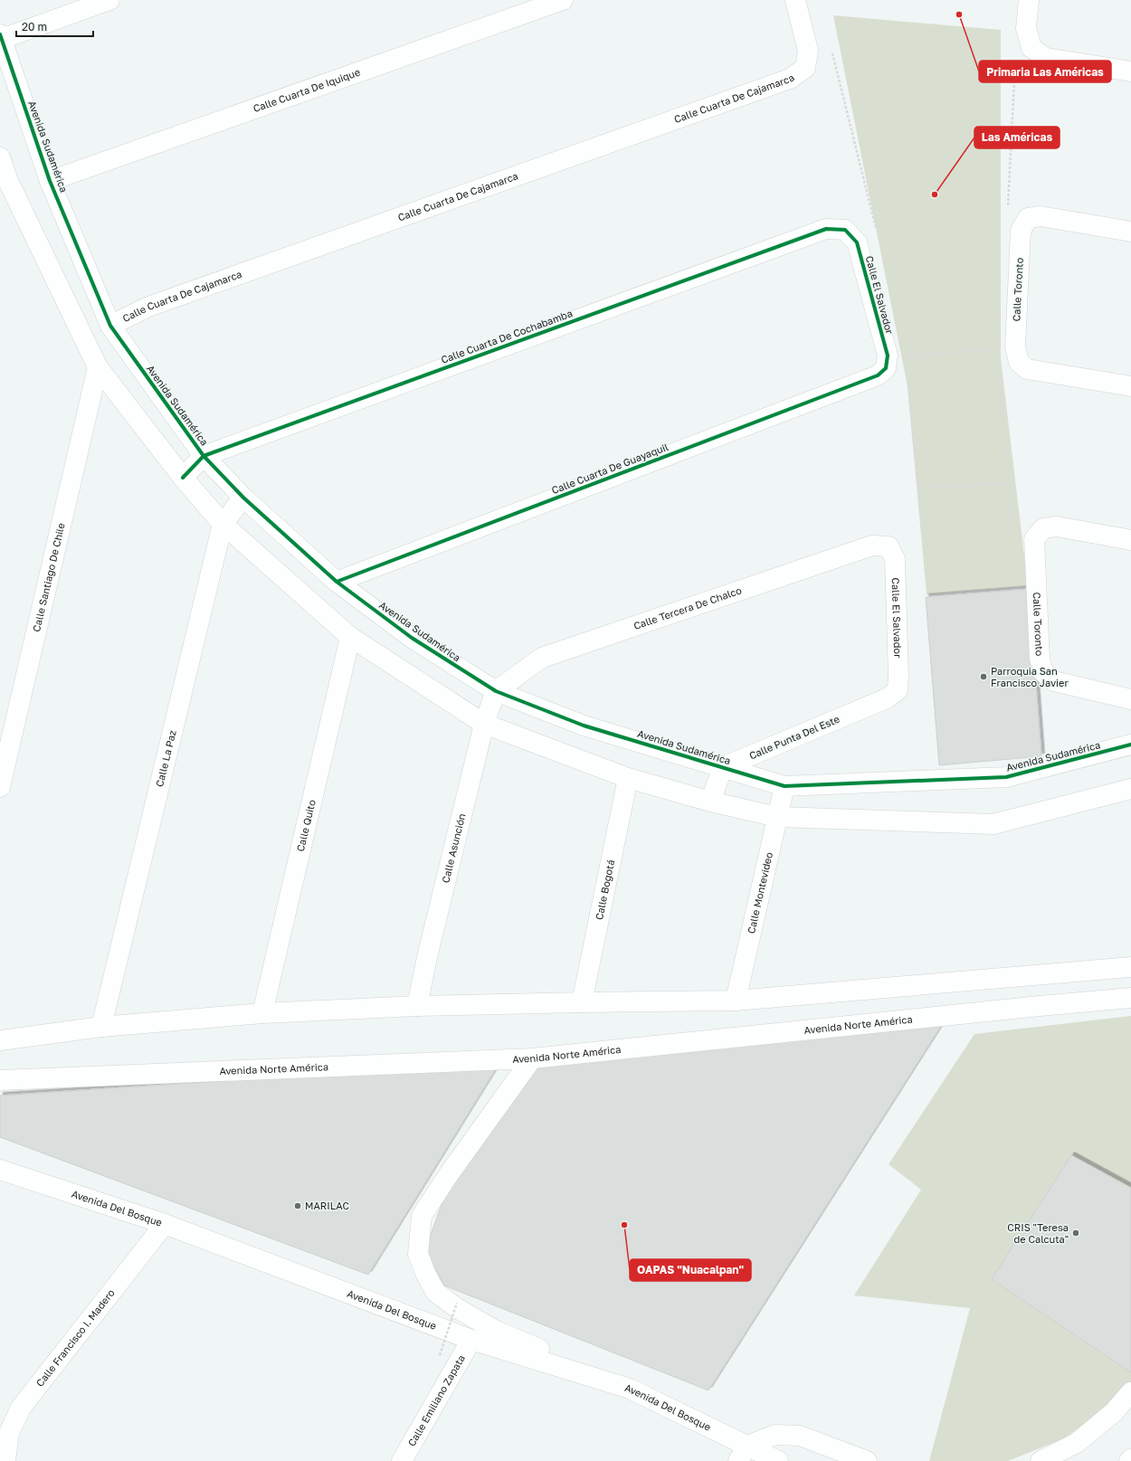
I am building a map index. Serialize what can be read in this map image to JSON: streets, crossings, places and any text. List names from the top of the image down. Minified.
{"streets":{"street":["Calle Cuarta De Iquique","Calle Cuarta De Cajamarca","Avenida Sudamérica","Calle Toronto","Calle El Salvador","Calle Cuarta De Cochabamba","Calle Cuarta De Guayaquil","Calle Santiago De Chile","Calle Tercera De Chalco","Calle Punta Del Este","Calle La Paz","Calle Quito","Calle Asunción","Calle Bogotá","Calle Montevideo","Avenida Norte América","Avenida Del Bosque","Calle Francisco I. Madero","Calle Emiliano Zapata"]},"crossings":[["Calle Cuarta De Iquique","Avenida Sudamérica"],["Calle Cuarta De Cajamarca","Avenida Sudamérica"],["Avenida Sudamérica","Calle Cuarta De Cochabamba"],["Avenida Sudamérica","Calle Cuarta De Guayaquil"],["Avenida Sudamérica","Calle Tercera De Chalco"],["Avenida Sudamérica","Calle Punta Del Este"],["Avenida Sudamérica","Calle La Paz"],["Avenida Sudamérica","Calle Asunción"],["Avenida Sudamérica","Calle Montevideo"],["Calle El Salvador","Calle Cuarta De Cochabamba"],["Calle El Salvador","Calle Cuarta De Guayaquil"],["Calle El Salvador","Calle Tercera De Chalco"],["Calle El Salvador","Calle Punta Del Este"],["Calle Tercera De Chalco","Calle Asunción"],["Avenida Del Bosque","Calle Francisco I. Madero"],["Avenida Del Bosque","Calle Emiliano Zapata"]],"places":["Primaria Las Américas","Las Américas","Parroquia San Francisco Javier","MARILAC","OAPAS \"Nuacalpan\"","CRIS \"Teresa de Calcuta\""],"scale_bar":"20 m"}
